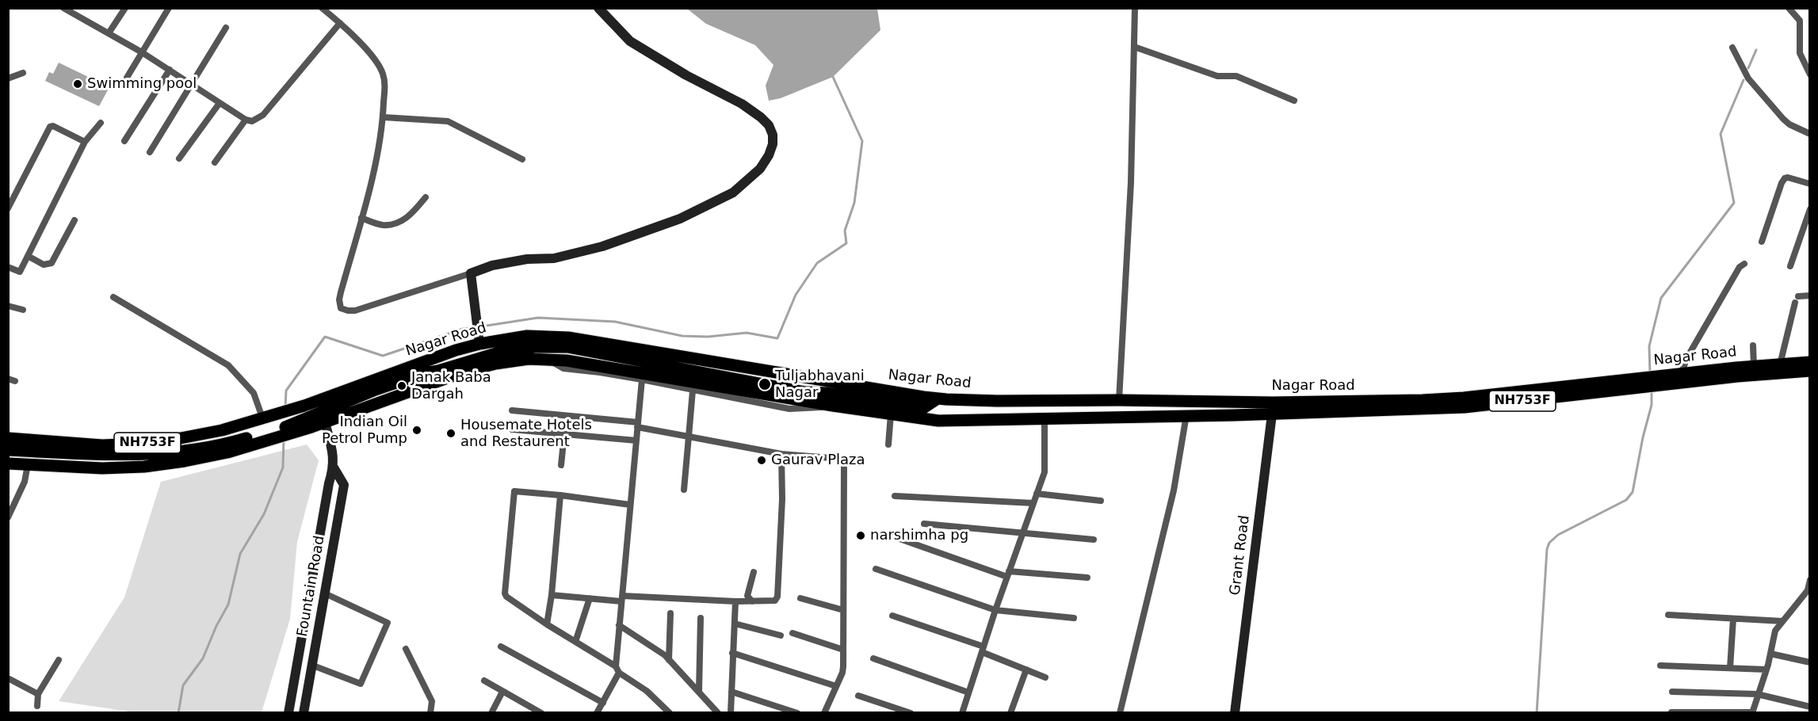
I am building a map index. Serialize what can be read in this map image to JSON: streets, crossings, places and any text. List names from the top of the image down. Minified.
{"streets":{"highway":["Nagar Road","NH753F"],"street":["Grant Road","Fountain Road"]},"crossings":[["Nagar Road","Grant Road"],["Nagar Road","Fountain Road"]],"places":["Swimming pool","Tuljabhavani Nagar","Janak Baba Dargah","Indian Oil Petrol Pump","Housemate Hotels and Restaurent","Gaurav Plaza","narshimha pg"]}
